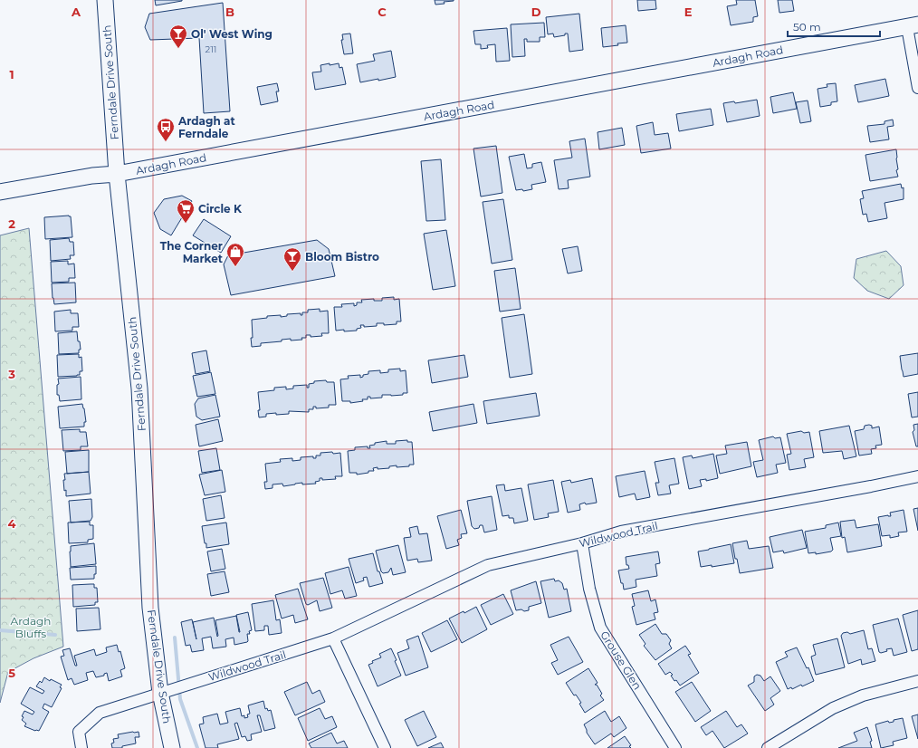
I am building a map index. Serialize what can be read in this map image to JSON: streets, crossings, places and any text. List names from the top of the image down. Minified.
{"streets":{"street":["Ardagh Road","Ferndale Drive South","Wildwood Trail","Grouse Glen"]},"crossings":[["Ardagh Road","Ferndale Drive South"],["Ferndale Drive South","Wildwood Trail"],["Wildwood Trail","Grouse Glen"]],"parks":["Ardagh Bluffs"],"places":{"bar":["Ol' West Wing","Bloom Bistro"],"bus stop":["Ardagh at Ferndale"],"supermarket":["Circle K"],"shop":["The Corner Market"]},"house_numbers":["211"],"scale_bar":"50 m","grid":{"columns":["A","B","C","D","E"],"rows":["1","2","3","4","5"]}}
